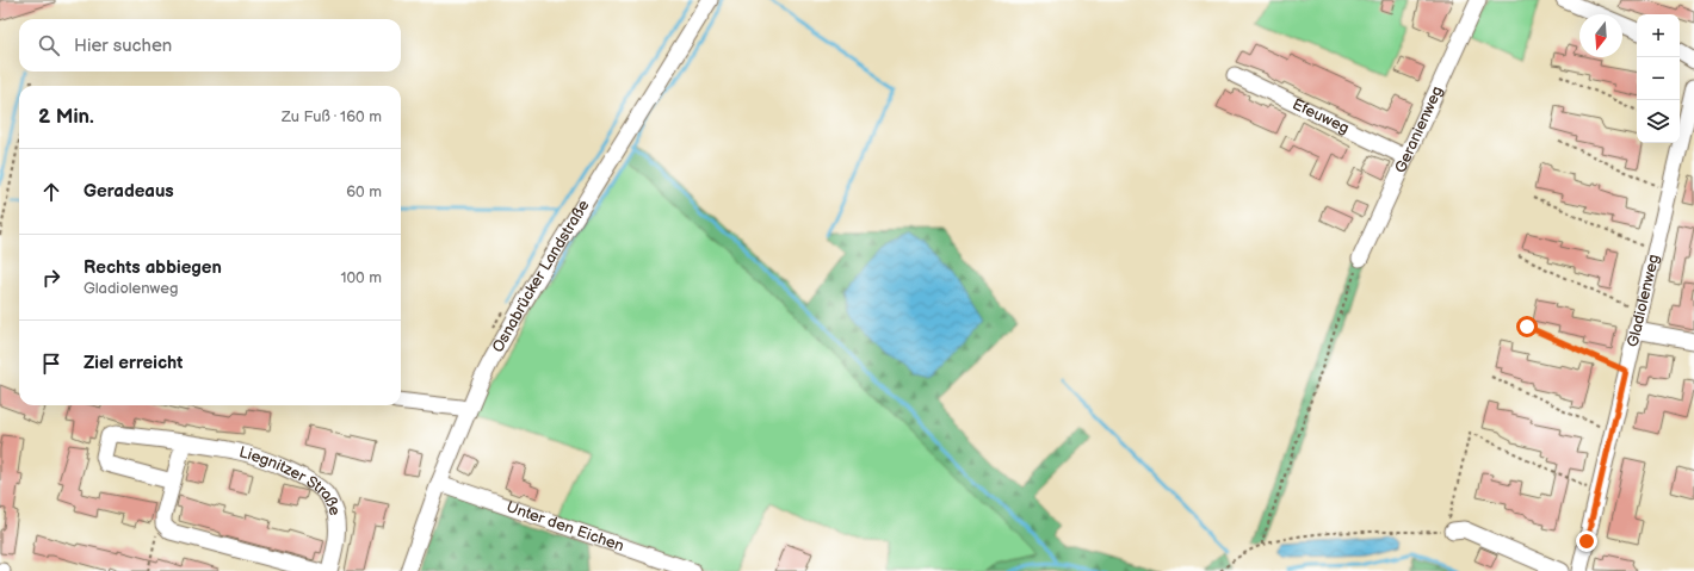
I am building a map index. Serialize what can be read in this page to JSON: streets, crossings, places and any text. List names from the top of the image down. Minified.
{"streets":{"street":["Efeuweg","Geranienweg","Osnabrücker Landstraße","Gladiolenweg","Liegnitzer Straße","Unter den Eichen"]},"crossings":[["Efeuweg","Geranienweg"],["Osnabrücker Landstraße","Unter den Eichen"]],"north":"bottom","page":{"map_buttons":["+","−"],"search":"Hier suchen","heading":["2 Min.","Zu Fuß · 160 m"],"list":[["Geradeaus","60 m"],["Rechts abbiegen","Gladiolenweg","100 m"],"Ziel erreicht"]}}
